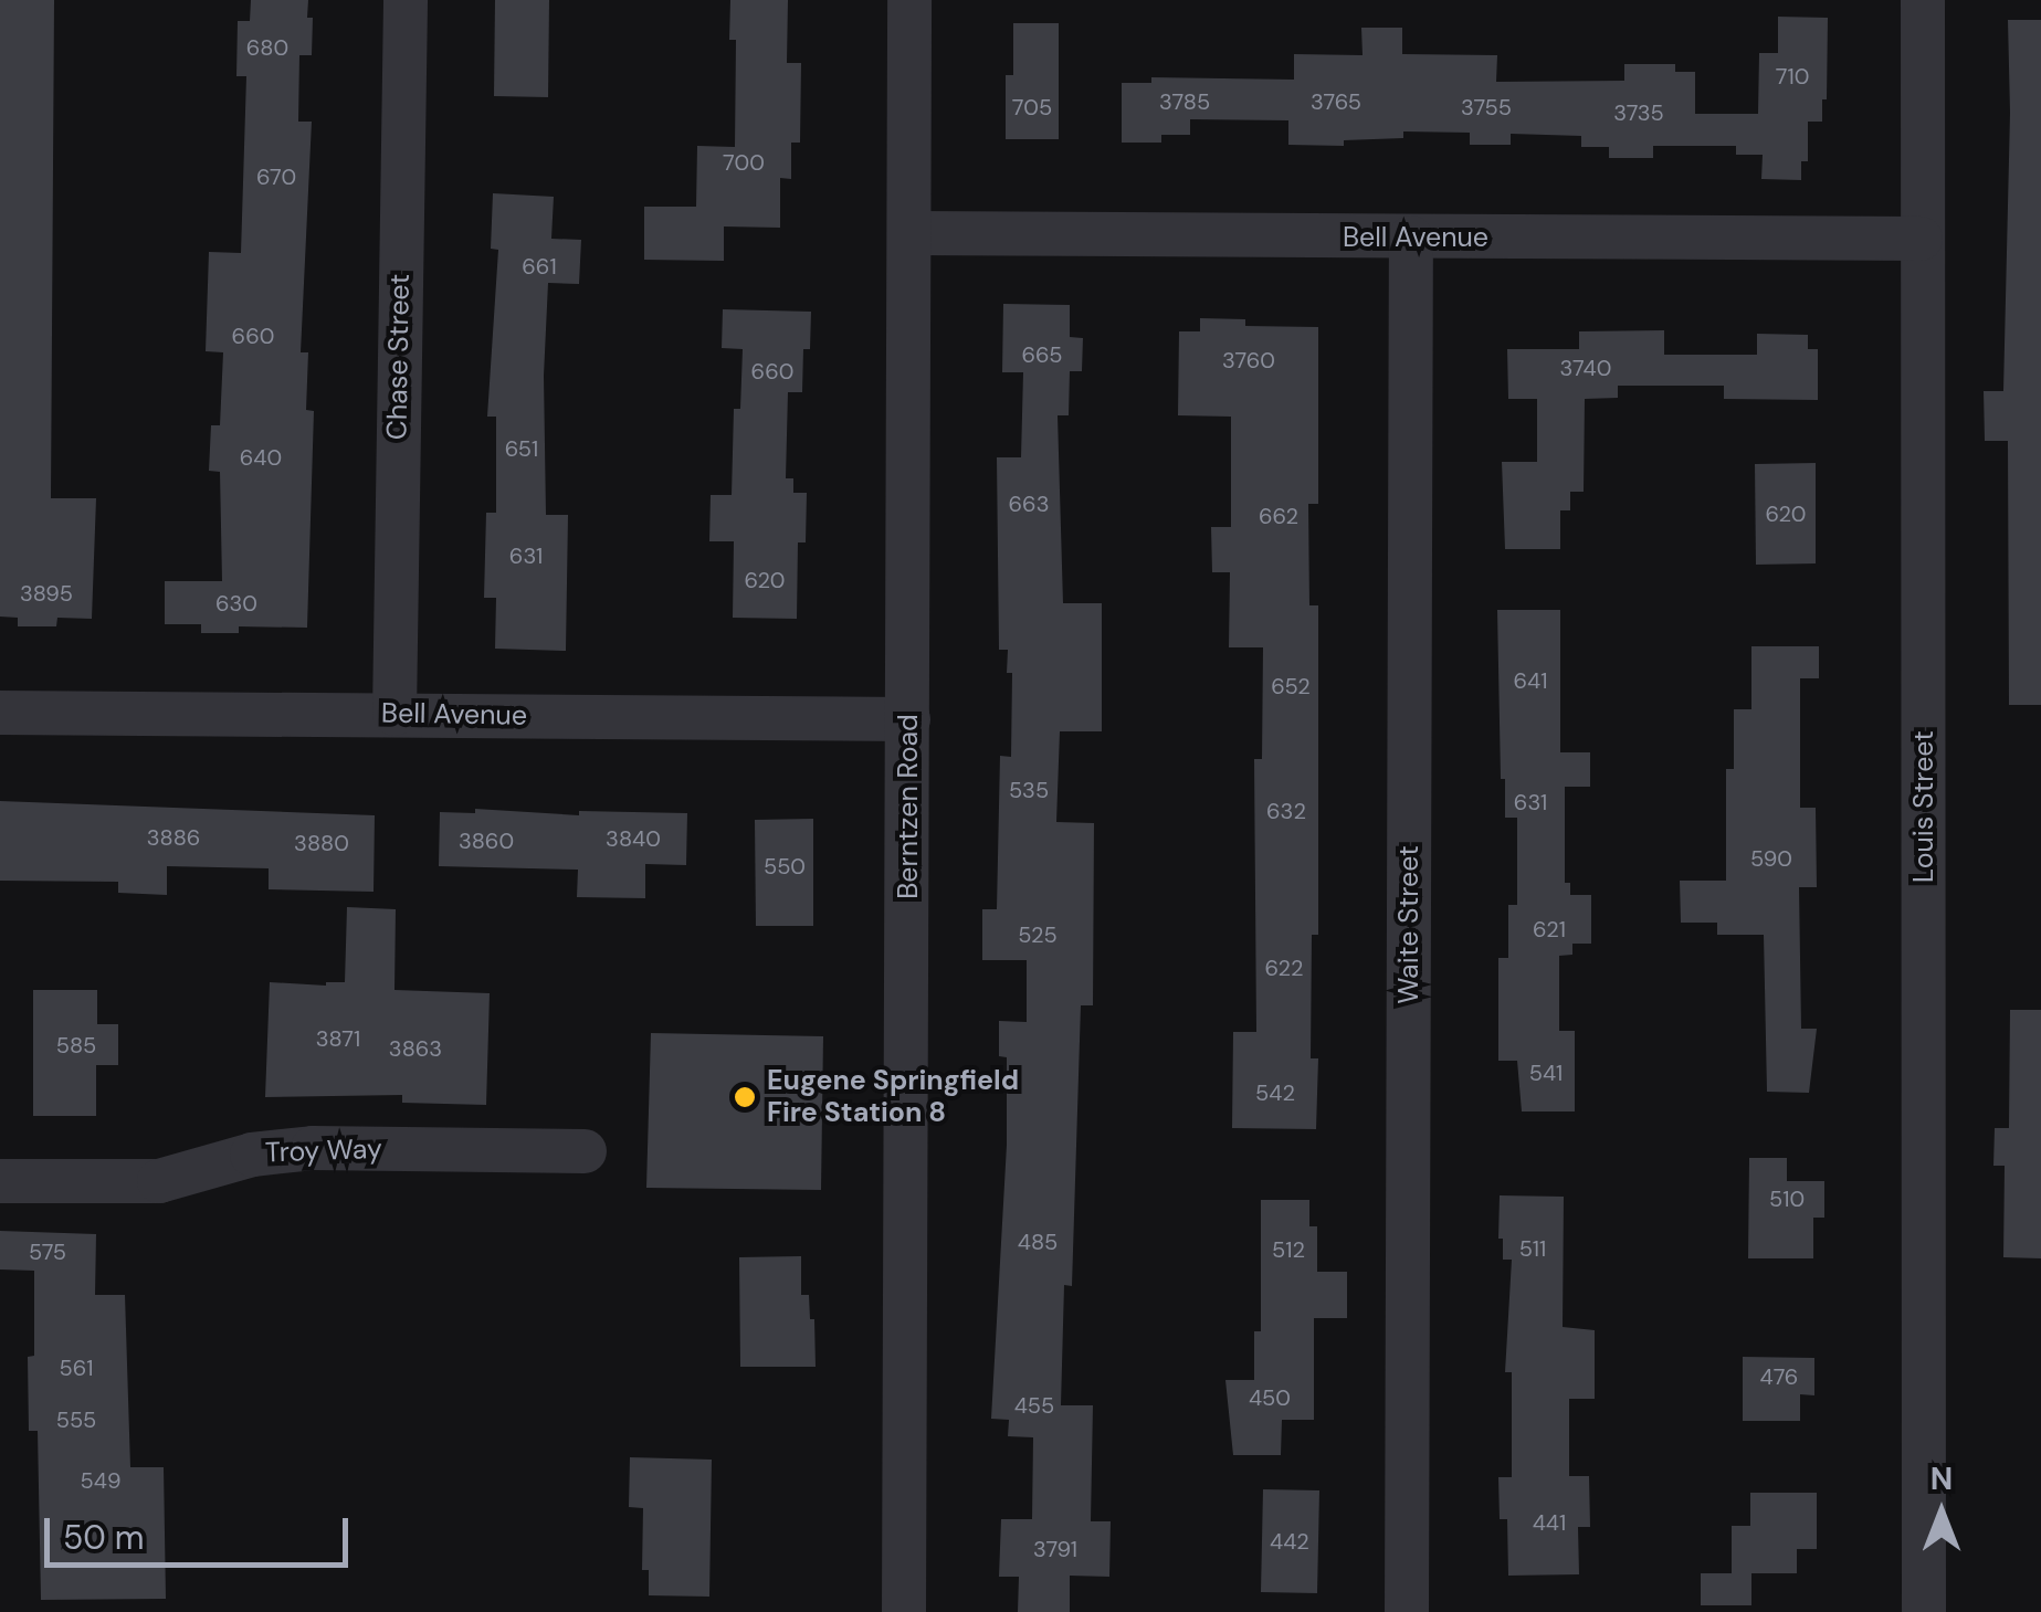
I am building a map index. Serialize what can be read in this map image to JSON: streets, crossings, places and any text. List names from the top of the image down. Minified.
{"streets":{"street":["Bell Avenue","Chase Street","Berntzen Road","Louis Street","Waite Street","Troy Way"]},"crossings":[["Bell Avenue","Chase Street"],["Bell Avenue","Berntzen Road"],["Bell Avenue","Louis Street"],["Bell Avenue","Waite Street"]],"places":["Eugene Springfield Fire Station 8"],"house_numbers":["680","710","3785","3765","705","3755","3735","700","670","661","660","665","3760","3740","660","651","640","663","620","662","631","620","3895","630","641","652","535","631","632","3886","3840","3860","3880","590","550","621","525","622","3871","585","3863","541","542","510","485","511","512","575","561","476","450","455","555","549","441","442","3791"],"scale_bar":"50 m","north":"top"}
